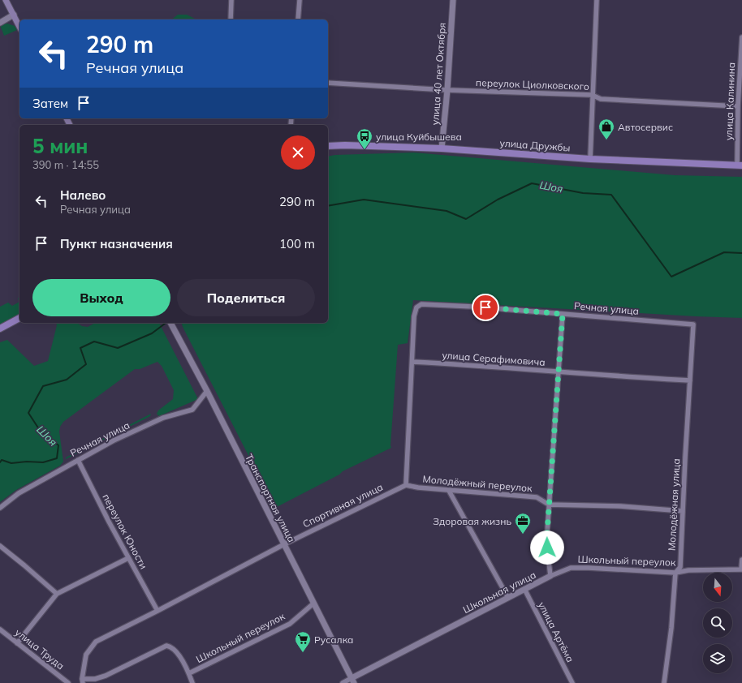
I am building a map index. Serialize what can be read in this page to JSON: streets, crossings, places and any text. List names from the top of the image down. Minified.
{"streets":{"main road":["улица Дружбы"],"street":["улица 40 лет Октября","переулок Циолковского","улица Калинина","Речная улица","улица Серафимовича","Молодёжный переулок","Транспортная улица","Молодёжная улица","Спортивная улица","переулок Юности","Школьный переулок","Школьная улица","улица Артёма","улица Труда"]},"crossings":[["улица 40 лет Октября","переулок Циолковского"],["улица 40 лет Октября","улица Дружбы"],["переулок Циолковского","улица Калинина"],["улица Калинина","улица Дружбы"],["Речная улица","улица Серафимовича"],["Речная улица","Транспортная улица"],["Речная улица","Молодёжная улица"],["Речная улица","переулок Юности"],["Речная улица","Школьная улица"],["улица Серафимовича","Молодёжная улица"],["улица Серафимовича","Школьная улица"],["Молодёжный переулок","Молодёжная улица"],["Молодёжный переулок","Спортивная улица"],["Молодёжный переулок","Школьная улица"],["Транспортная улица","Спортивная улица"],["Транспортная улица","Школьный переулок"],["Транспортная улица","Школьная улица"],["Молодёжная улица","Школьный переулок"],["Спортивная улица","переулок Юности"],["Школьный переулок","Школьная улица"],["Школьная улица","улица Артёма"]],"water":["Шоя"],"places":{"shop":["Автосервис"],"bus stop":["улица Куйбышева"],"office":["Здоровая жизнь"],"supermarket":["Русалка"]},"north":"bottom","page":{"turn":["290 m","Речная улица"],"then":"Затем","heading":["5 мин","390 m · 14:55"],"list":[{"name":"Налево","note":"Речная улица","value":"290 m"},{"name":"Пункт назначения","value":"100 m"}],"buttons":["Выход","Поделиться"]}}
